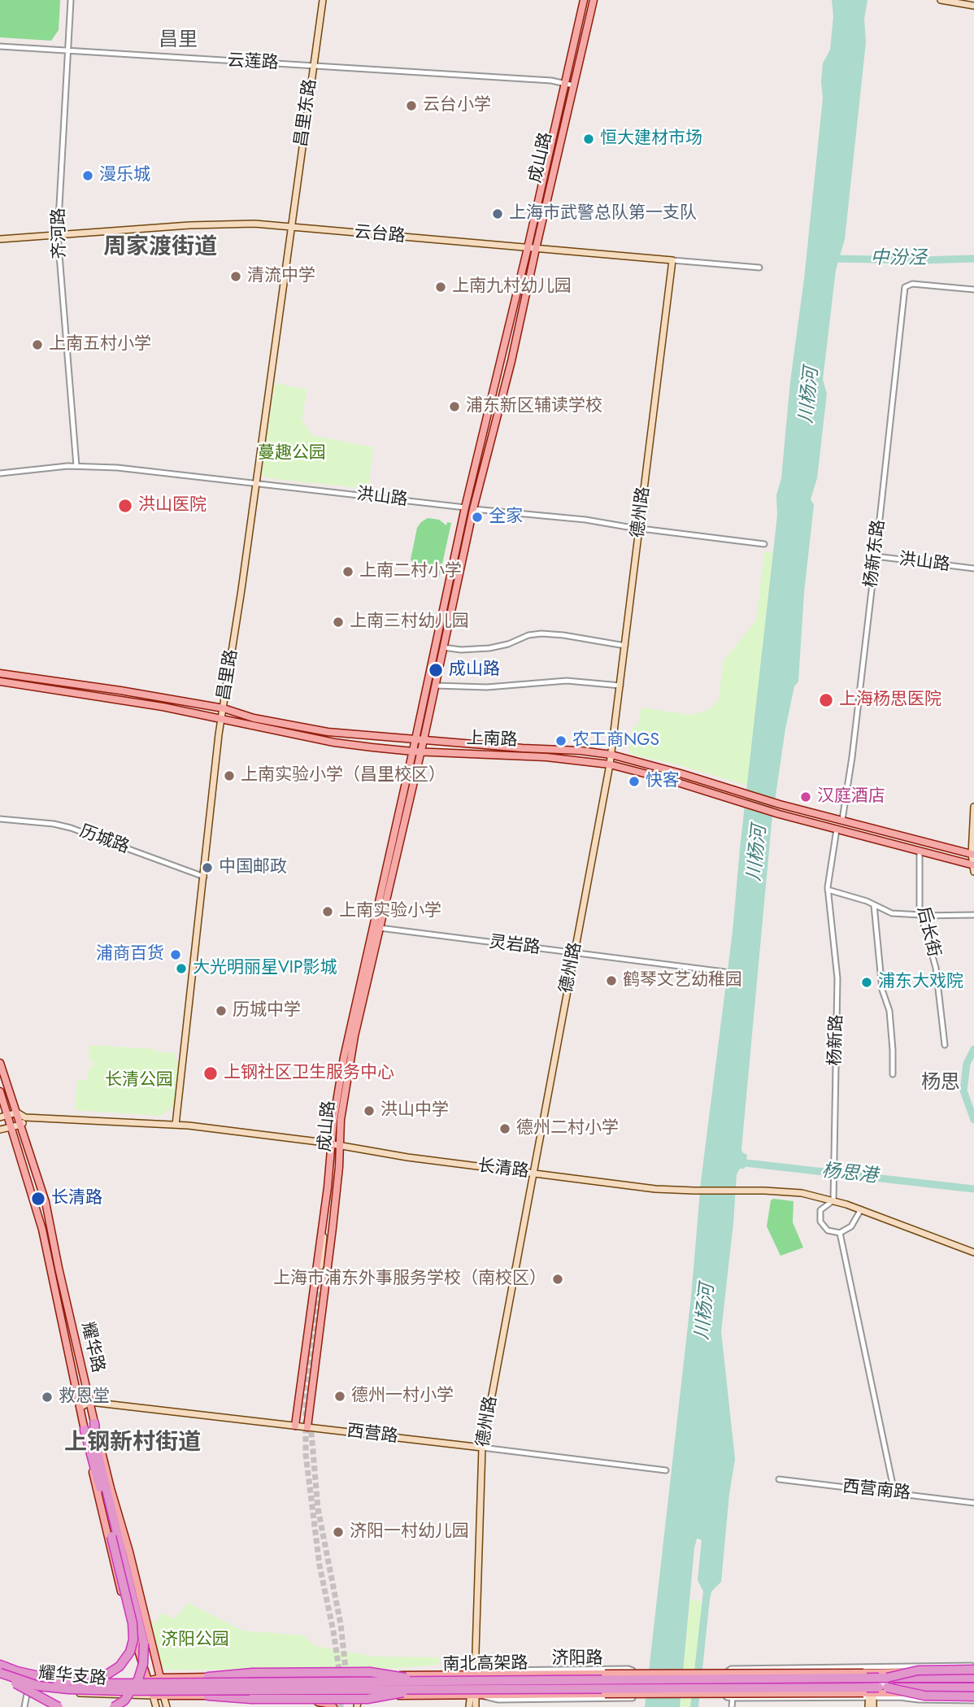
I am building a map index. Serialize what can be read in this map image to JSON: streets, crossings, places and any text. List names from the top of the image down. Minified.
{"streets":{"highway":["南北高架路"],"main road":["成山路","上南路","耀华路","济阳路"],"street":["云莲路","昌里东路","齐河路","云台路","洪山路","德州路","杨新东路","昌里路","历城路","后长街","灵岩路","杨新路","长清路","西营路","西营南路","耀华支路"]},"crossings":[["云莲路","昌里东路"],["云莲路","成山路"],["云莲路","齐河路"],["昌里东路","云台路"],["昌里东路","昌里路"],["成山路","云台路"],["成山路","洪山路"],["成山路","上南路"],["成山路","灵岩路"],["成山路","长清路"],["成山路","西营路"],["齐河路","云台路"],["齐河路","洪山路"],["云台路","德州路"],["云台路","昌里路"],["洪山路","德州路"],["洪山路","杨新东路"],["洪山路","昌里路"],["德州路","上南路"],["德州路","灵岩路"],["德州路","长清路"],["德州路","西营路"],["德州路","济阳路"],["杨新东路","上南路"],["昌里路","上南路"],["昌里路","历城路"],["昌里路","长清路"],["上南路","后长街"],["上南路","杨新路"],["杨新路","长清路"],["长清路","耀华路"],["耀华路","西营路"],["耀华路","济阳路"],["耀华路","耀华支路"],["济阳路","耀华支路"],["南北高架路","耀华支路"]],"districts":["昌里","周家渡街道","杨思","上钢新村街道"],"water":["中汾泾","川杨河","杨思港"],"parks":["蔓趣公园","长清公园","济阳公园"],"places":["云台小学","恒大建材市场","漫乐城","上海市武警总队第一支队","清流中学","上南九村幼儿园","上南五村小学","浦东新区辅读学校","洪山医院","全家","上南二村小学","上南三村幼儿园","成山路","上海杨思医院","农工商NGS","上南实验小学（昌里校区）","快客","汉庭酒店","中国邮政","上南实验小学","浦商百货","大光明丽星VIP影城","鹤琴文艺幼稚园","浦东大戏院","历城中学","上钢社区卫生服务中心","洪山中学","德州二村小学","长清路","上海市浦东外事服务学校（南校区）","德州一村小学","救恩堂","济阳一村幼儿园"]}
